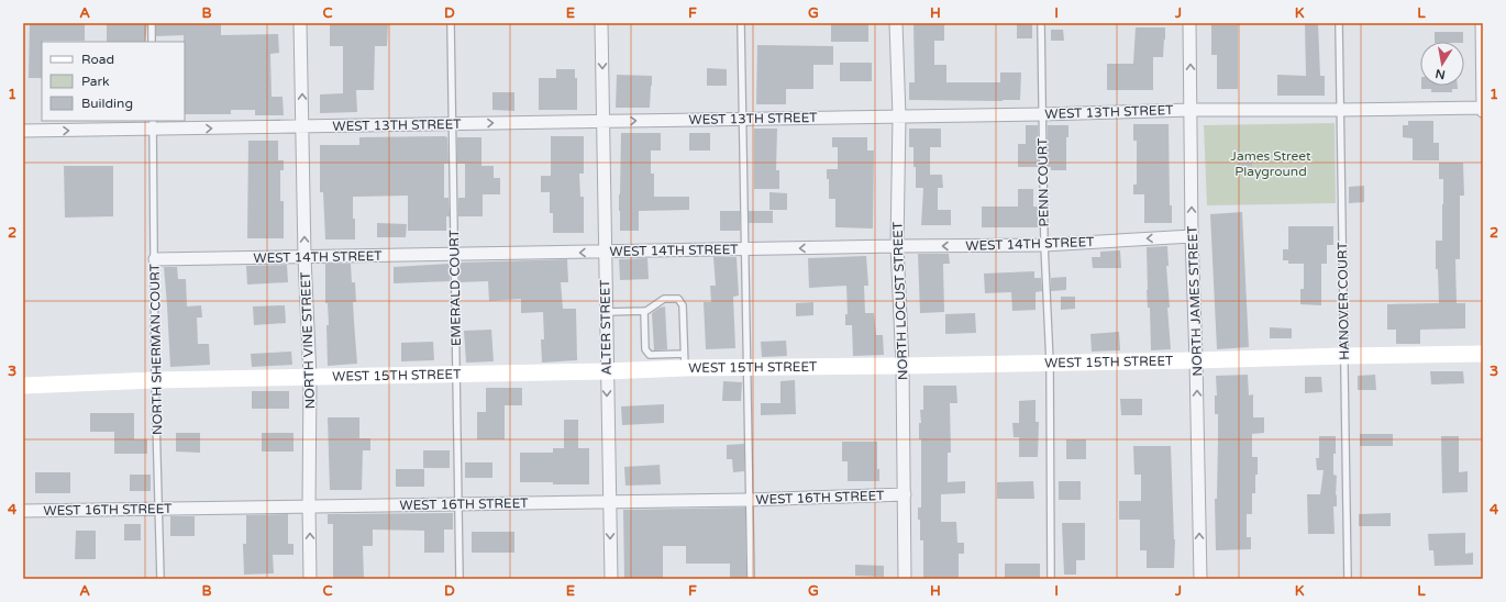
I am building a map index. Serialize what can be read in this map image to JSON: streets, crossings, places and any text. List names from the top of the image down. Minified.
{"streets":{"main road":["WEST 15TH STREET"],"street":["WEST 13TH STREET","WEST 14TH STREET","NORTH LOCUST STREET","NORTH JAMES STREET","ALTER STREET","NORTH VINE STREET","WEST 16TH STREET"],"lane":["PENN COURT","EMERALD COURT","HANOVER COURT","NORTH SHERMAN COURT"]},"crossings":[["WEST 13TH STREET","PENN COURT"],["WEST 13TH STREET","EMERALD COURT"],["WEST 13TH STREET","NORTH LOCUST STREET"],["WEST 13TH STREET","NORTH JAMES STREET"],["WEST 13TH STREET","HANOVER COURT"],["WEST 13TH STREET","ALTER STREET"],["WEST 13TH STREET","NORTH VINE STREET"],["WEST 13TH STREET","NORTH SHERMAN COURT"],["PENN COURT","WEST 14TH STREET"],["PENN COURT","WEST 15TH STREET"],["WEST 14TH STREET","EMERALD COURT"],["WEST 14TH STREET","NORTH LOCUST STREET"],["WEST 14TH STREET","NORTH JAMES STREET"],["WEST 14TH STREET","ALTER STREET"],["WEST 14TH STREET","NORTH VINE STREET"],["WEST 14TH STREET","NORTH SHERMAN COURT"],["EMERALD COURT","WEST 15TH STREET"],["EMERALD COURT","WEST 16TH STREET"],["NORTH LOCUST STREET","WEST 15TH STREET"],["NORTH LOCUST STREET","WEST 16TH STREET"],["NORTH JAMES STREET","WEST 15TH STREET"],["HANOVER COURT","WEST 15TH STREET"],["ALTER STREET","WEST 15TH STREET"],["ALTER STREET","WEST 16TH STREET"],["NORTH VINE STREET","WEST 15TH STREET"],["NORTH VINE STREET","WEST 16TH STREET"],["NORTH SHERMAN COURT","WEST 15TH STREET"],["NORTH SHERMAN COURT","WEST 16TH STREET"]],"one_way":["WEST 13TH STREET","WEST 14TH STREET","NORTH JAMES STREET","ALTER STREET","NORTH VINE STREET"],"parks":["James Street Playground"],"legend":["Road","Park","Building"],"north":"bottom","grid":{"columns":["A","B","C","D","E","F","G","H","I","J","K","L"],"rows":["1","2","3","4"]}}
